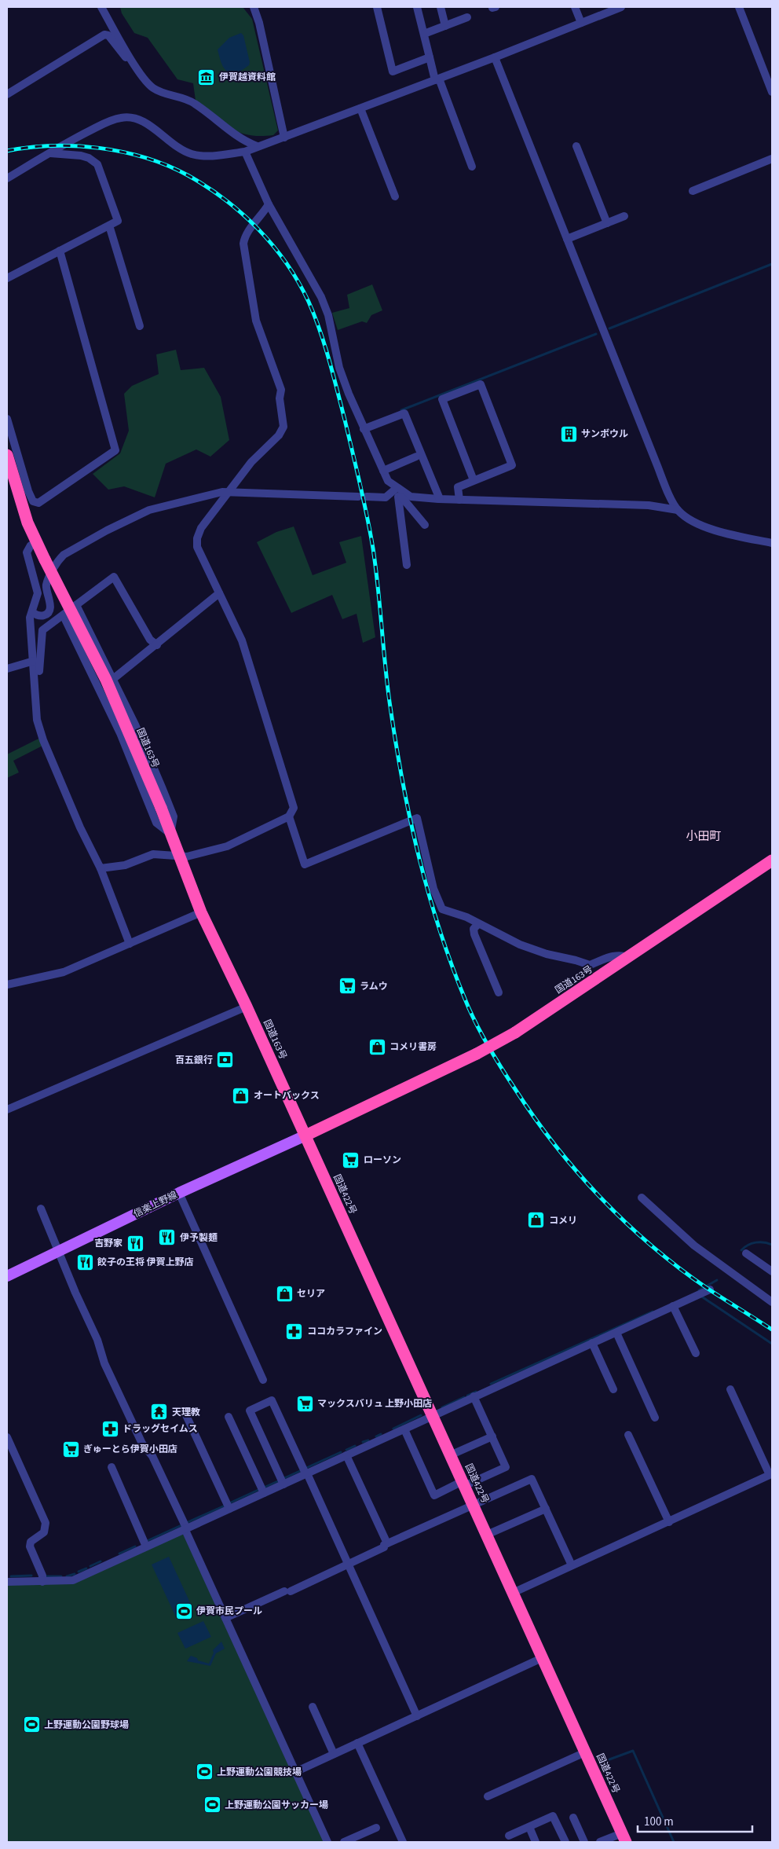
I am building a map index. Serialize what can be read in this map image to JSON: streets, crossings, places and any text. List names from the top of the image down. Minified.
{"streets":{"highway":["国道163号","国道422号"],"main road":["信楽上野線"]},"crossings":[["国道163号","国道422号"],["国道163号","信楽上野線"],["国道422号","信楽上野線"]],"districts":["小田町"],"places":{"museum":["伊賀越資料館"],"building":["サンボウル"],"supermarket":["ラムウ","ローソン","マックスバリュ 上野小田店","ぎゅーとら伊賀小田店"],"shop":["コメリ書房","オートバックス","コメリ","セリア"],"bank":["百五銀行"],"restaurant":["伊予製麺","吉野家","餃子の王将 伊賀上野店"],"pharmacy":["ココカラファイン","ドラッグセイムス"],"temple":["天理教"],"sports":["伊賀市民プール","上野運動公園野球場","上野運動公園競技場","上野運動公園サッカー場"]},"scale_bar":"100 m"}
